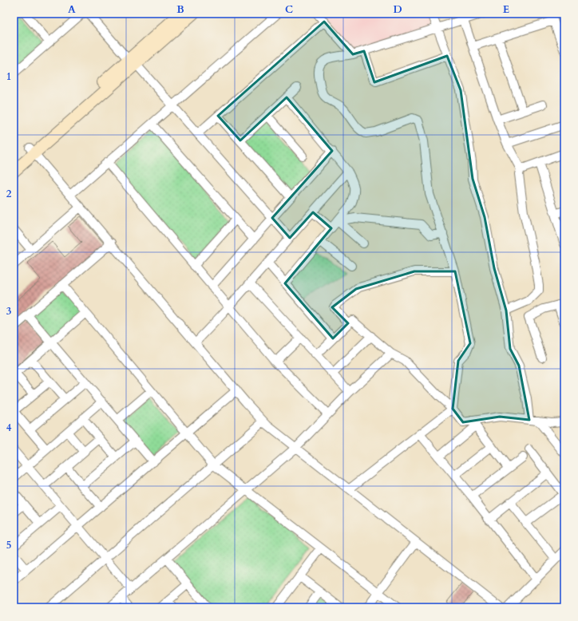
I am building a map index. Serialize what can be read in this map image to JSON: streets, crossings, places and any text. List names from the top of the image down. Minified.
{"grid":{"columns":["A","B","C","D","E"],"rows":["1","2","3","4","5"]}}
